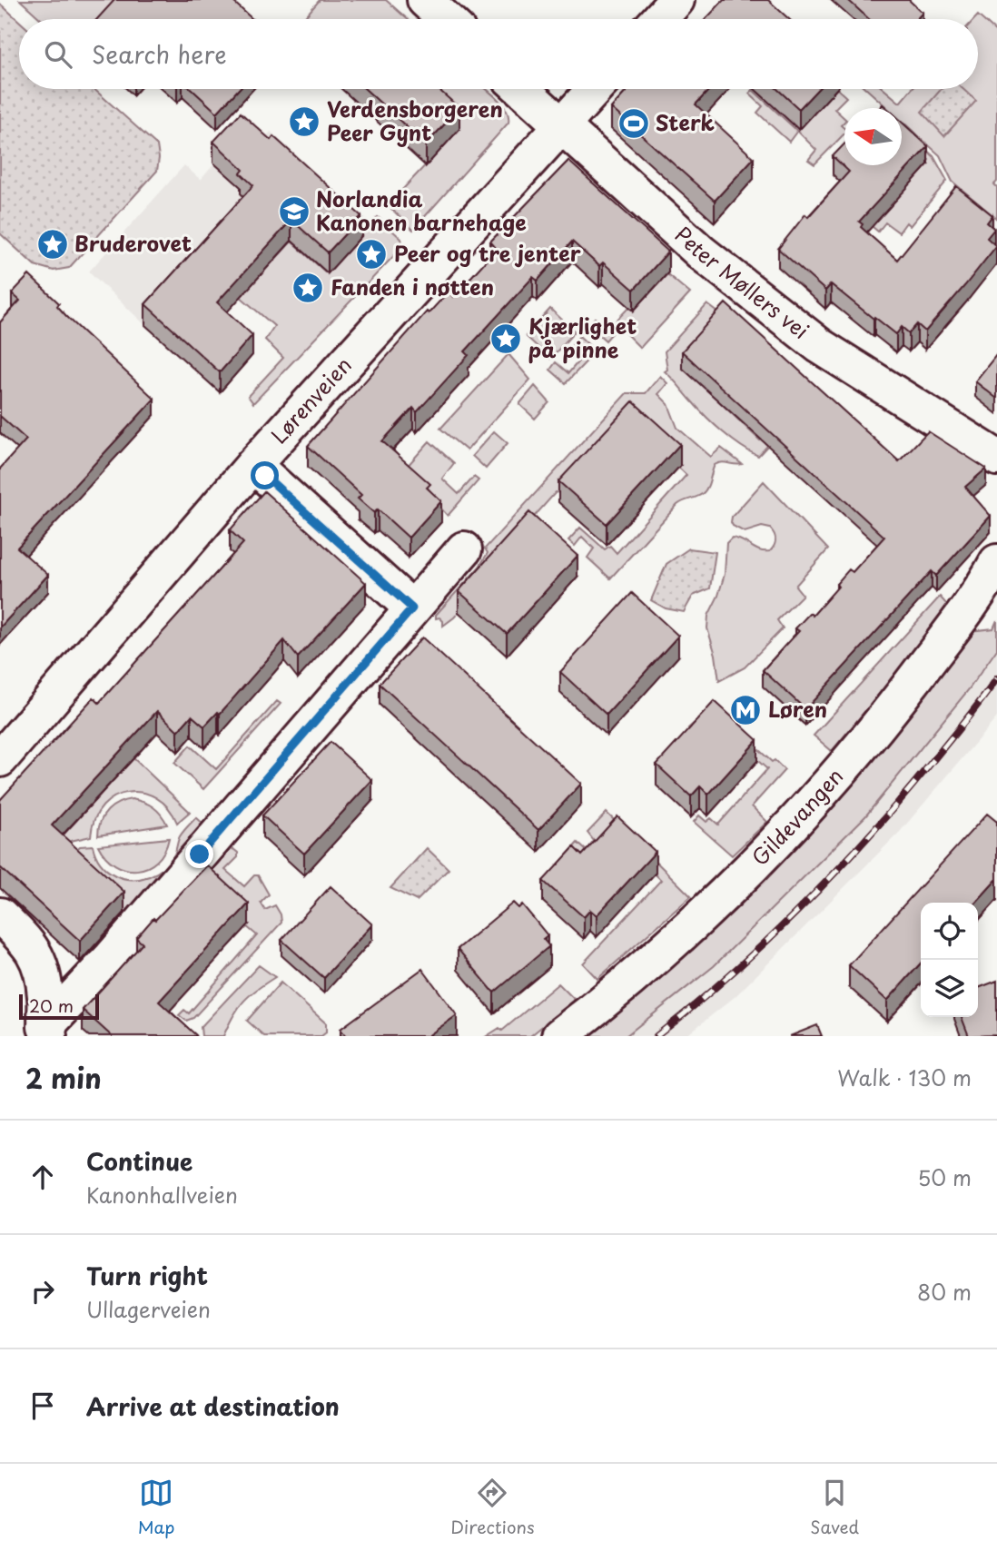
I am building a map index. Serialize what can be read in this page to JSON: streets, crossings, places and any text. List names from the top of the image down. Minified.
{"streets":{"street":["Peter Møllers vei","Lørenveien","Gildevangen"]},"crossings":[["Peter Møllers vei","Lørenveien"]],"places":{"place":["Verdensborgeren Peer Gynt","Bruderovet","Peer og tre jenter","Fanden i nøtten","Kjærlighet på pinne"],"sports":["Sterk"],"school or university":["Norlandia Kanonen barnehage"],"metro station":["Løren"]},"scale_bar":"20 m","north":"left","page":{"search":"Search here","scale":"20 m","heading":["2 min","Walk · 130 m"],"list":[["Continue","Kanonhallveien","50 m"],["Turn right","Ullagerveien","80 m"],"Arrive at destination"],"nav":["Map","Directions","Saved"]}}
